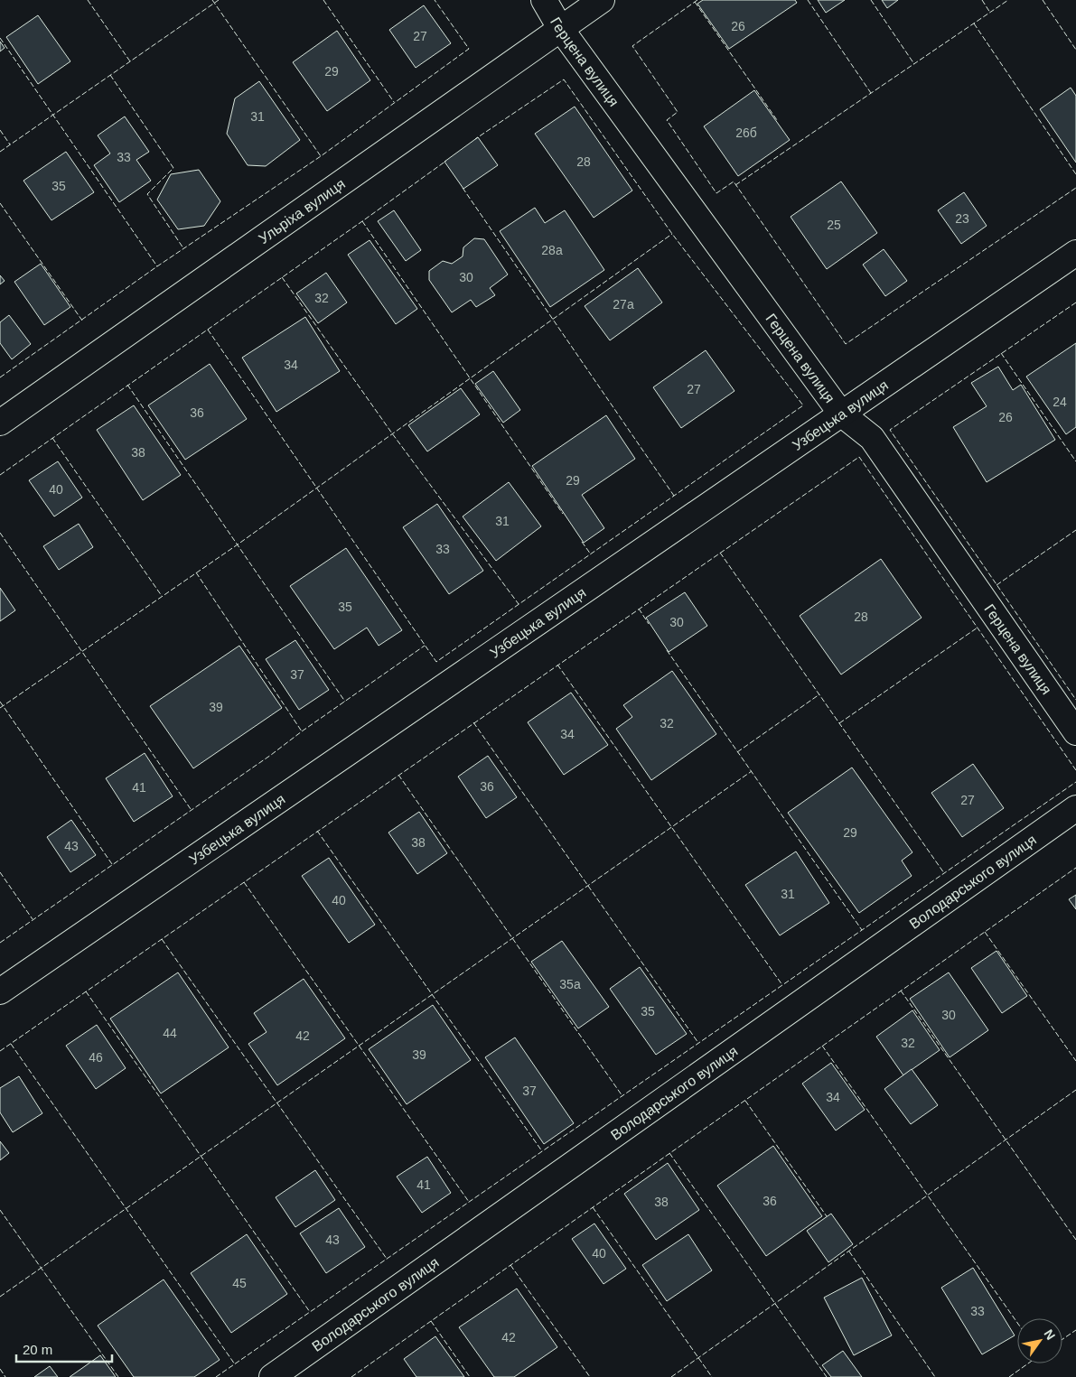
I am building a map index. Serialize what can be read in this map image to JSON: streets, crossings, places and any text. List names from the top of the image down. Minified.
{"streets":{"street":["Герцена вулиця","Ульріха вулиця","Узбецька вулиця","Володарського вулиця"]},"crossings":[["Герцена вулиця","Ульріха вулиця"],["Герцена вулиця","Узбецька вулиця"]],"house_numbers":["26","27","29","31","26б","33","28","35","23","25","28а","30","32","27а","34","27","24","36","26","38","29","40","31","33","35","28","30","37","39","32","34","36","41","27","29","38","43","31","40","35а","35","30","44","42","32","39","46","37","34","41","36","38","43","40","45","33","42"],"scale_bar":"20 m","north":"top right"}
